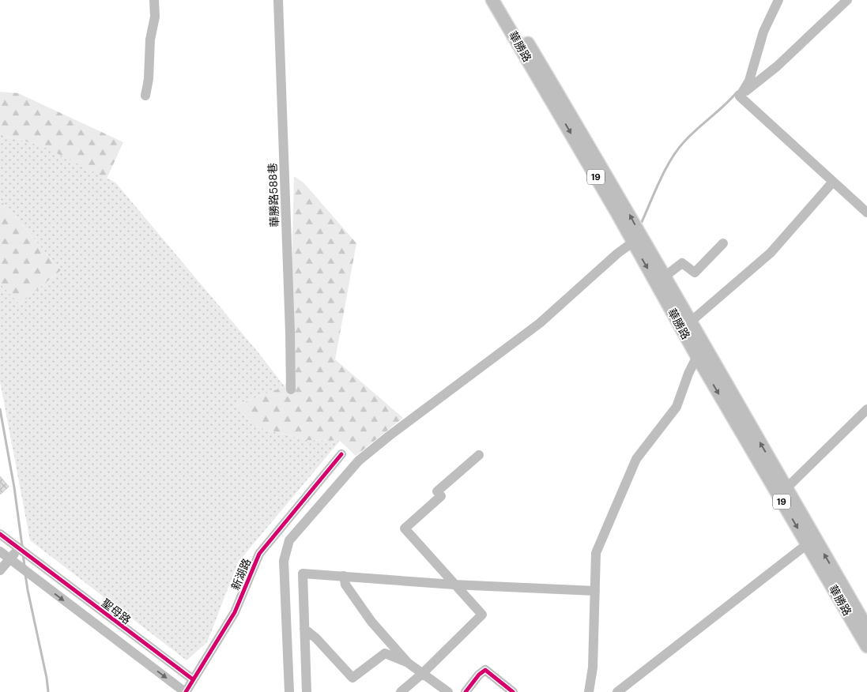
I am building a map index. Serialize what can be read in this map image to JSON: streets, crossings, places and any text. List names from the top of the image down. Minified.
{"streets":{"main road":["華勝路","19"],"street":["華勝路588巷","新湖路","聖母路"]},"crossings":[["新湖路","聖母路"]]}
